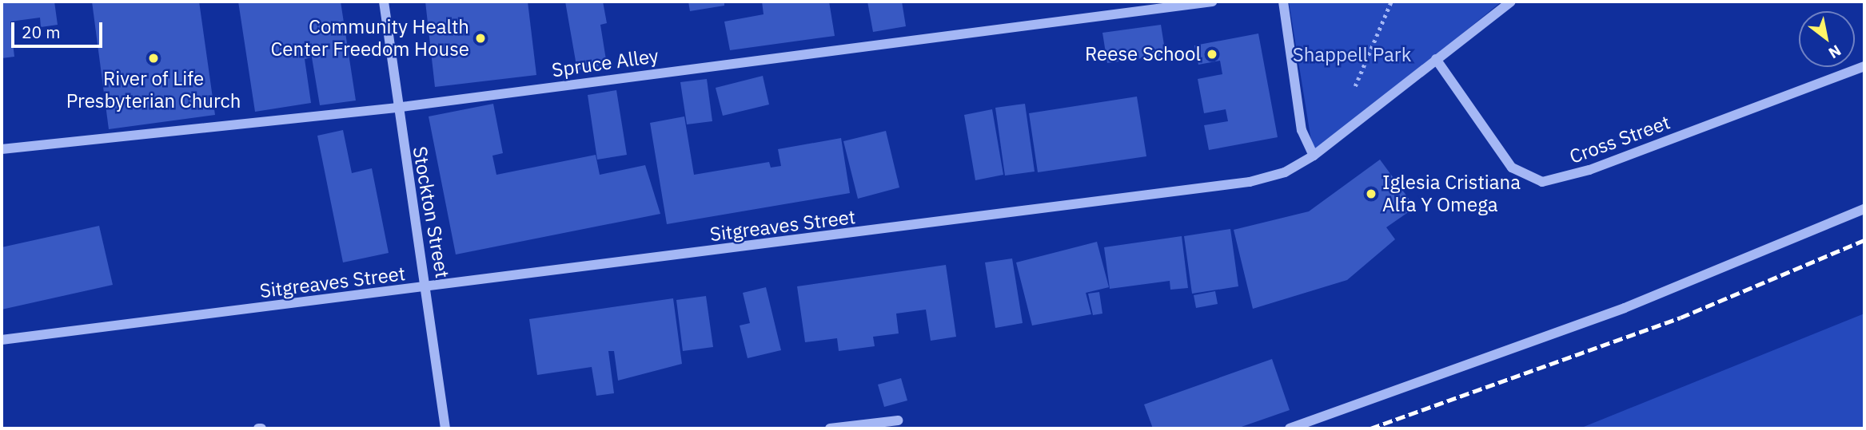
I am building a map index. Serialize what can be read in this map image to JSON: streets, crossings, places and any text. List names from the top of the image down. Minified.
{"streets":{"street":["Spruce Alley","Cross Street","Stockton Street","Sitgreaves Street"]},"crossings":[["Spruce Alley","Stockton Street"],["Cross Street","Sitgreaves Street"],["Stockton Street","Sitgreaves Street"]],"parks":["Shappell Park"],"places":["Community Health Center Freedom House","Reese School","River of Life Presbyterian Church","Iglesia Cristiana Alfa Y Omega"],"scale_bar":"20 m","north":"bottom right"}
